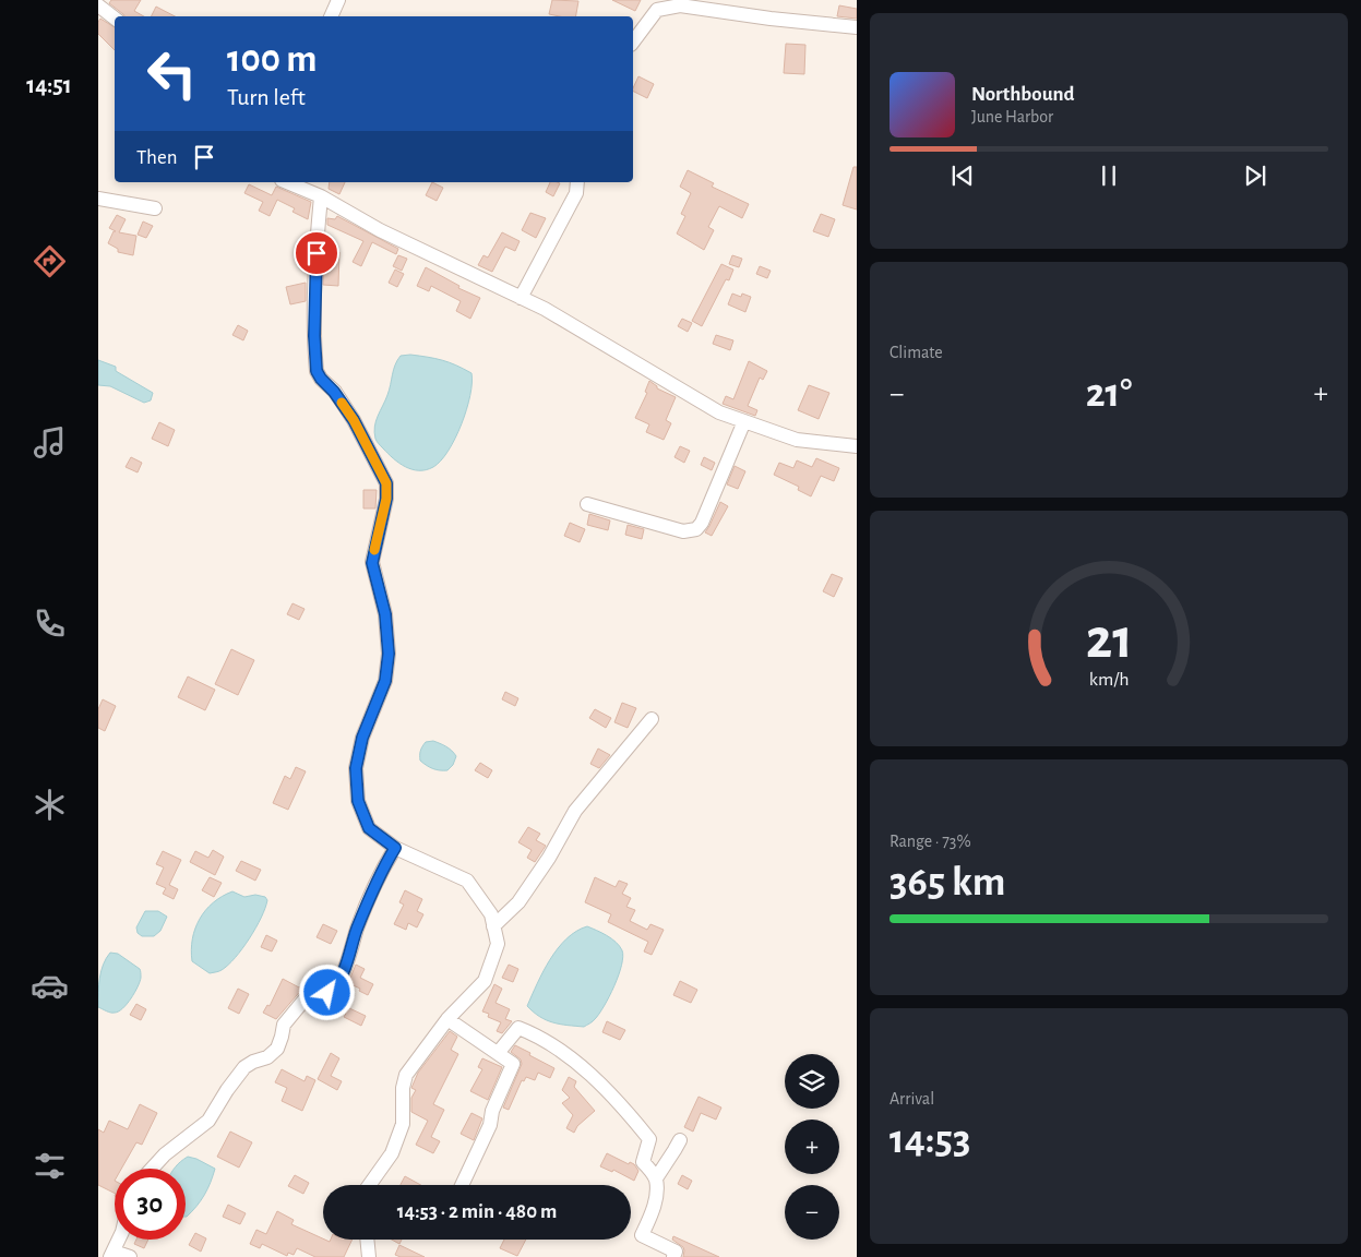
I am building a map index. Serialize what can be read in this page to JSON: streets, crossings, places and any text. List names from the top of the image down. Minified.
{"page":{"tabs":"14:51","turn":["100 m","Turn left"],"song":["Northbound","June Harbor"],"then":"Then","tile":["Climate",["Range · 73%","365 km"],["Arrival","14:53"]],"heat":["−","21°","+"],"map_buttons":["+","−"],"limit":"30","trip":"14:53 · 2 min · 480 m","gauge":["21","km/h"]}}
